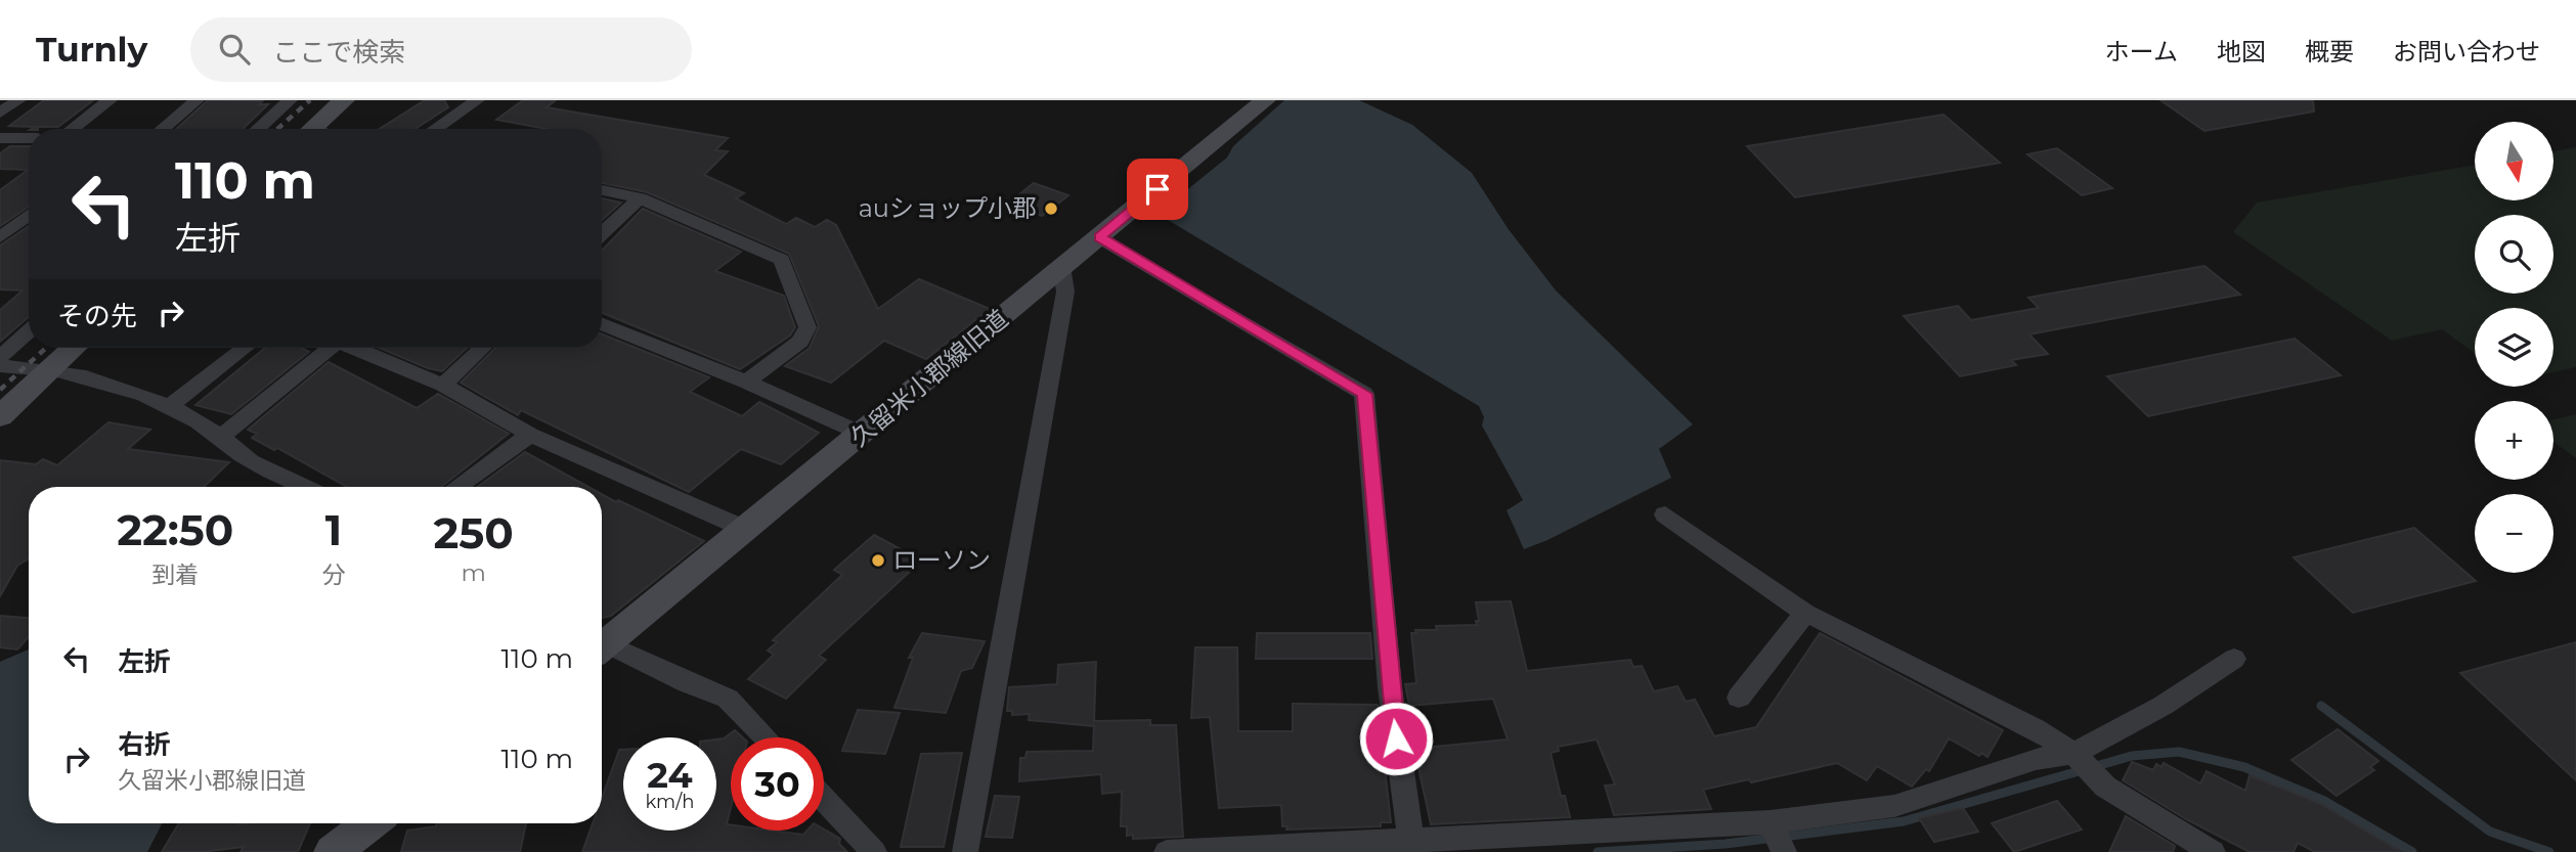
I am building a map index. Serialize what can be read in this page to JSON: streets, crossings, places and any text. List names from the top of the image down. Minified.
{"streets":{"street":["久留米小郡線旧道"]},"places":["auショップ小郡","ローソン"],"north":"bottom","page":{"header":"Turnly","search":"ここで検索","nav":["ホーム","地図","概要","お問い合わせ"],"map_buttons":["+","−"],"turn":["110 m","左折"],"then":"その先","eta":["22:50","到着","1","分","250","m"],"list":[{"name":"左折","value":"110 m"},{"name":"右折","note":"久留米小郡線旧道","value":"110 m"}],"speed":"24 km/h","limit":"30"}}
